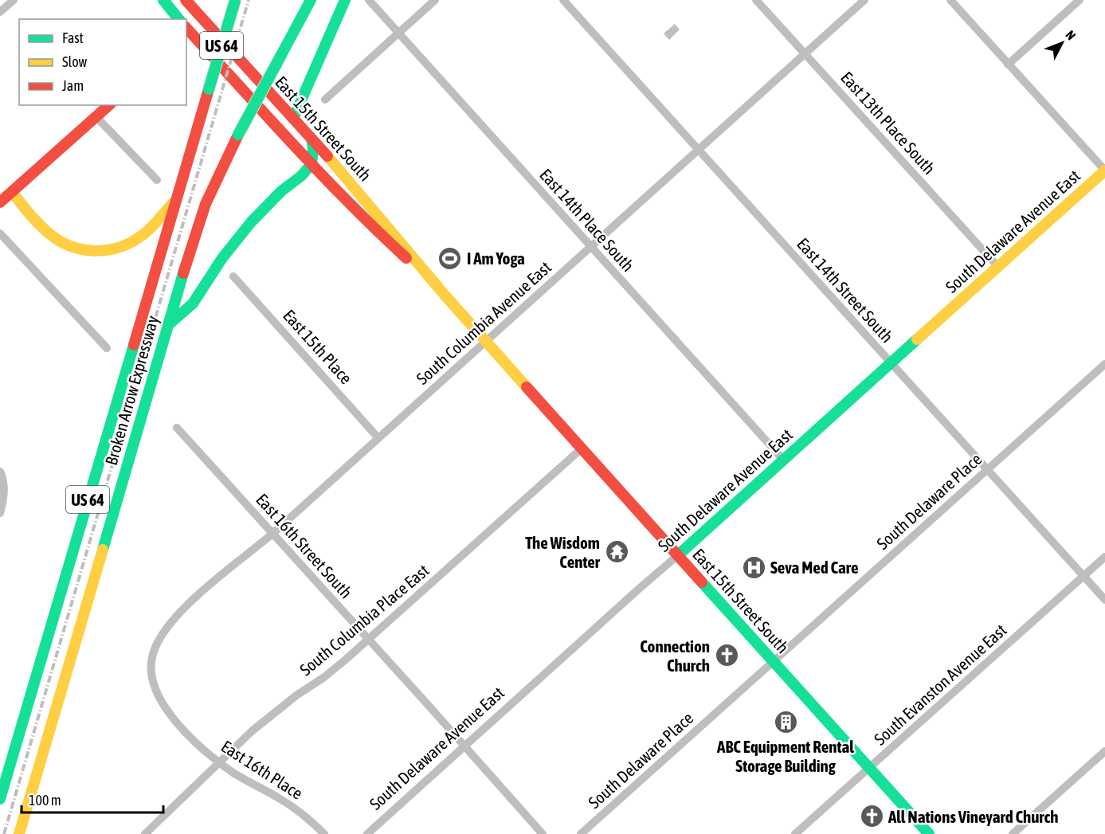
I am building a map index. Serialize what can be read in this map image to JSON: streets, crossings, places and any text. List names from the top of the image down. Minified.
{"streets":{"main road":["US 64","East 15th Street South","South Delaware Avenue East","Broken Arrow Expressway"],"street":["East 13th Place South","East 14th Place South","East 14th Street South","South Columbia Avenue East","East 15th Place","South Delaware Place","East 16th Street South","South Columbia Place East","South Evanston Avenue East","East 16th Place"]},"crossings":[["East 13th Place South","South Delaware Avenue East"],["East 13th Place South","South Columbia Avenue East"],["East 15th Street South","South Delaware Avenue East"],["East 15th Street South","South Columbia Avenue East"],["East 15th Street South","South Delaware Place"],["East 15th Street South","South Columbia Place East"],["East 15th Street South","South Evanston Avenue East"],["East 14th Place South","South Delaware Avenue East"],["East 14th Place South","South Columbia Avenue East"],["South Delaware Avenue East","East 14th Street South"],["South Delaware Avenue East","East 16th Street South"],["East 14th Street South","South Columbia Avenue East"],["East 14th Street South","South Delaware Place"],["East 14th Street South","South Evanston Avenue East"],["South Columbia Avenue East","East 15th Place"],["South Columbia Avenue East","East 16th Street South"],["South Columbia Avenue East","East 16th Place"],["East 16th Street South","South Columbia Place East"],["South Columbia Place East","East 16th Place"]],"places":{"sports":["I Am Yoga"],"temple":["The Wisdom Center"],"hospital":["Seva Med Care"],"church":["Connection Church","All Nations Vineyard Church"],"building":["ABC Equipment Rental Storage Building"]},"legend":["Fast","Slow","Jam"],"scale_bar":"100 m","north":"top right"}
